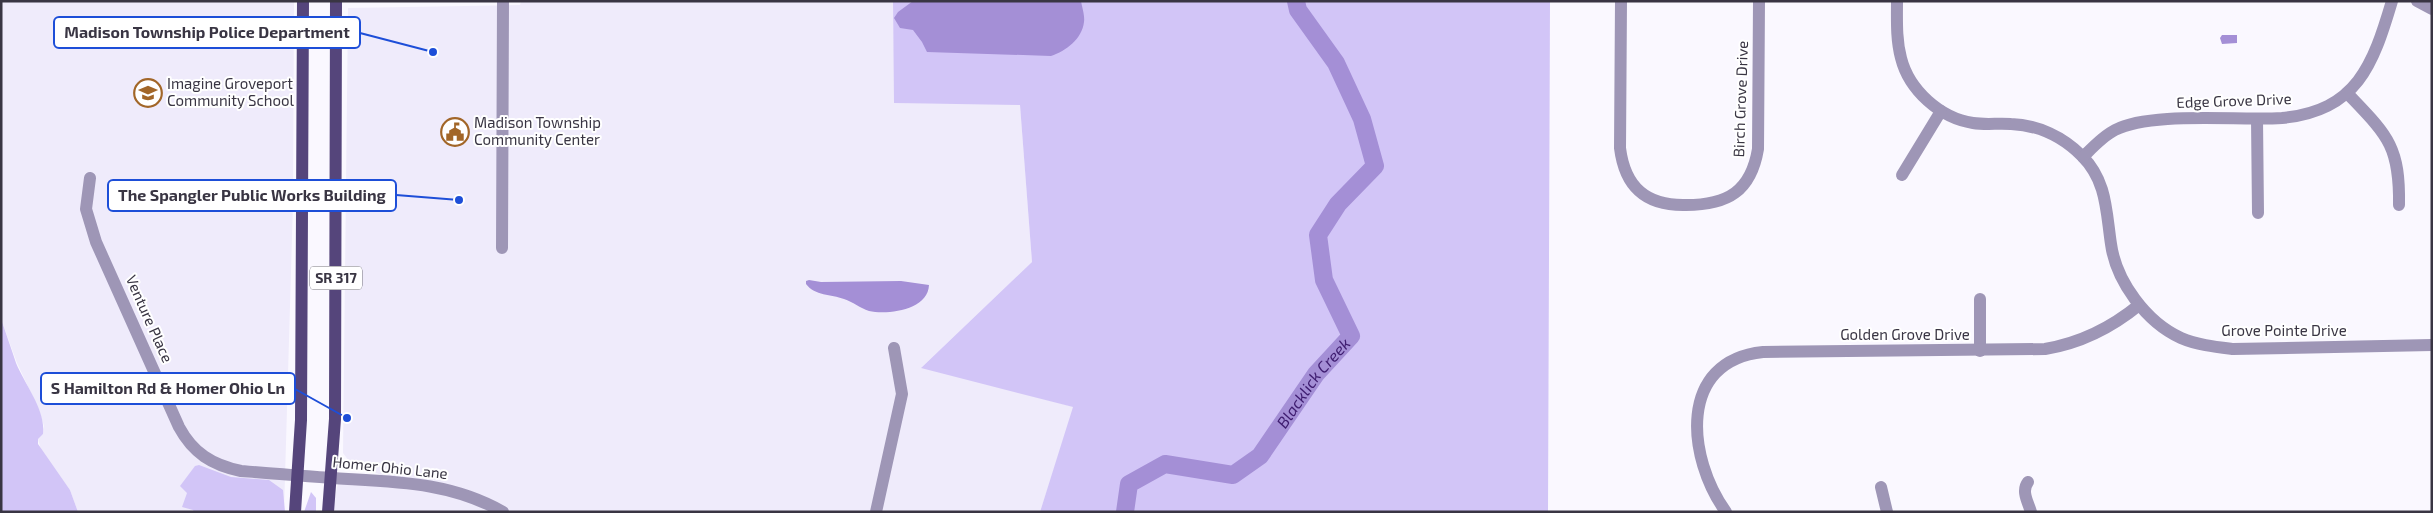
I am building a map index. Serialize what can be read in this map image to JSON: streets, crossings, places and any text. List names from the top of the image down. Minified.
{"streets":{"main road":["SR 317"],"street":["Birch Grove Drive","Edge Grove Drive","Venture Place","Grove Pointe Drive","Golden Grove Drive","Homer Ohio Lane"]},"crossings":[["Edge Grove Drive","Grove Pointe Drive"],["SR 317","Venture Place"],["SR 317","Homer Ohio Lane"],["Venture Place","Homer Ohio Lane"],["Grove Pointe Drive","Golden Grove Drive"]],"water":["Blacklick Creek"],"places":{"other":["Madison Township Police Department","The Spangler Public Works Building","S Hamilton Rd & Homer Ohio Ln"],"school or university":["Imagine Groveport Community School"],"public building":["Madison Township Community Center"]}}
